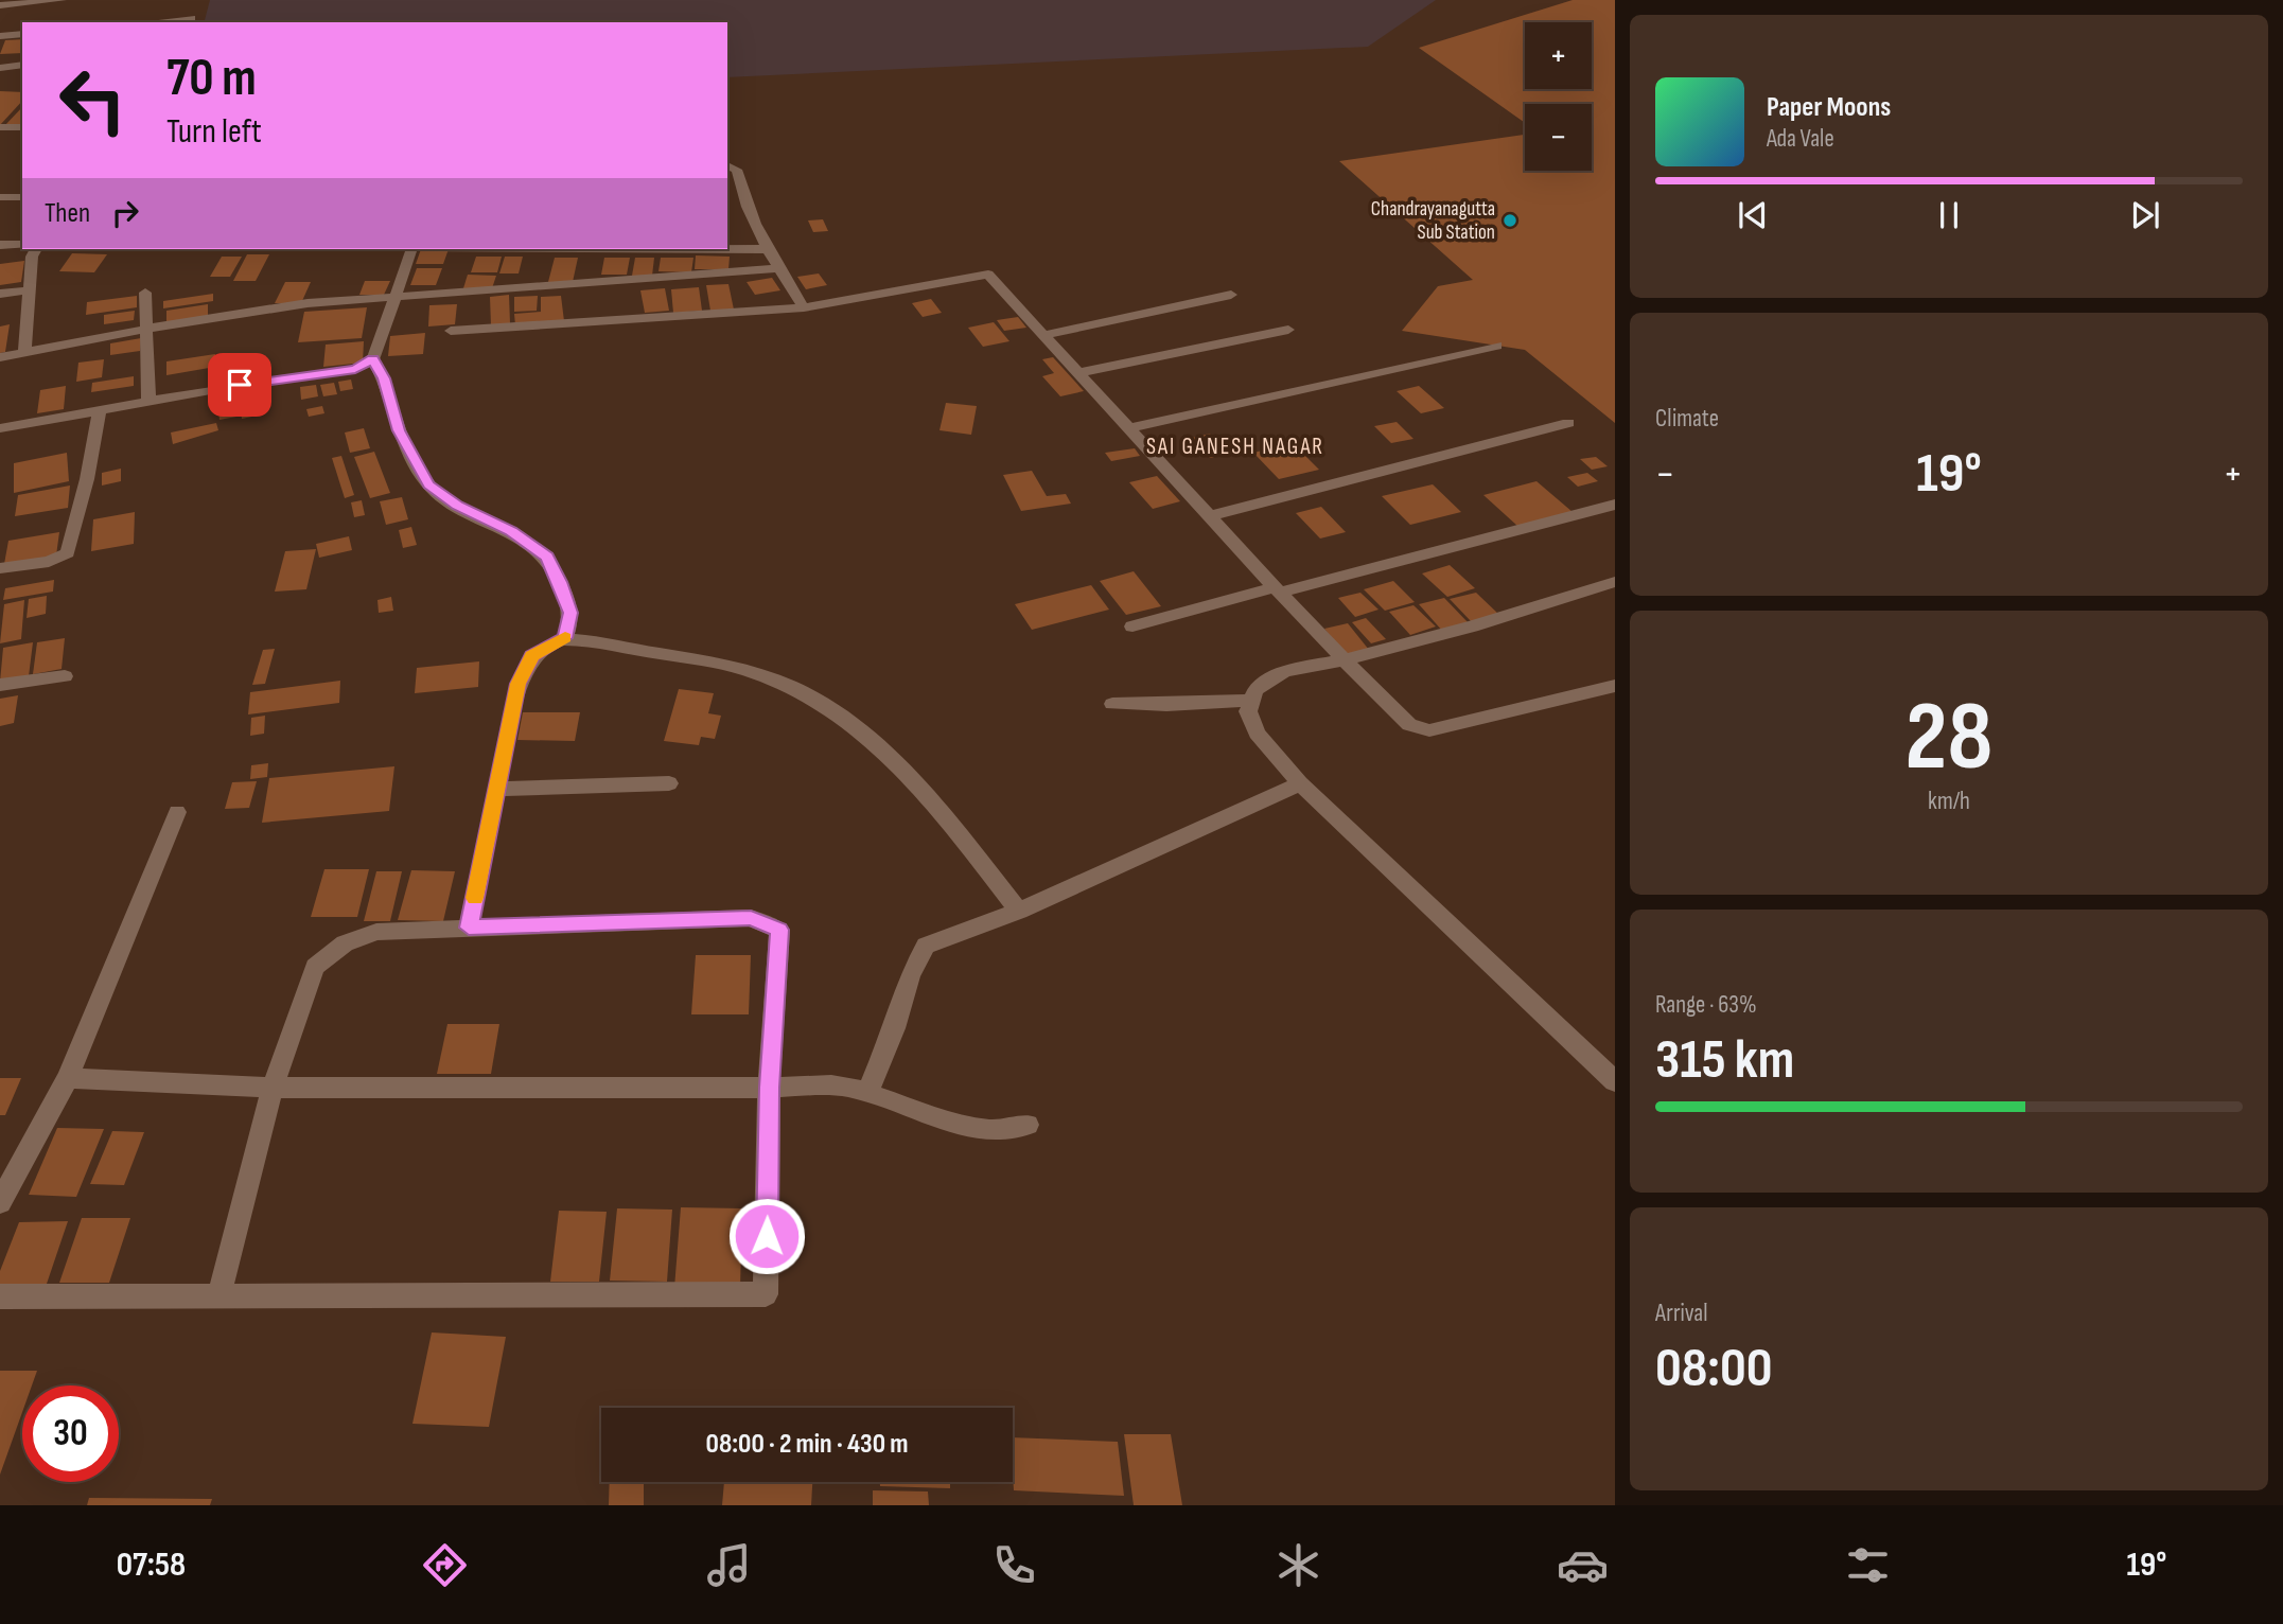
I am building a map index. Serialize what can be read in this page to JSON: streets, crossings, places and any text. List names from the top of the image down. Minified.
{"districts":["SAI GANESH NAGAR"],"places":["Chandrayanagutta Sub Station"],"page":{"map_buttons":["+","−"],"turn":["70 m","Turn left"],"song":["Paper Moons","Ada Vale"],"then":"Then","tile":["Climate",["28","km/h"],["Range · 63%","315 km"],["Arrival","08:00"]],"heat":["−","19°","+"],"limit":"30","trip":"08:00 · 2 min · 430 m","tabs":["07:58","19°"]}}
